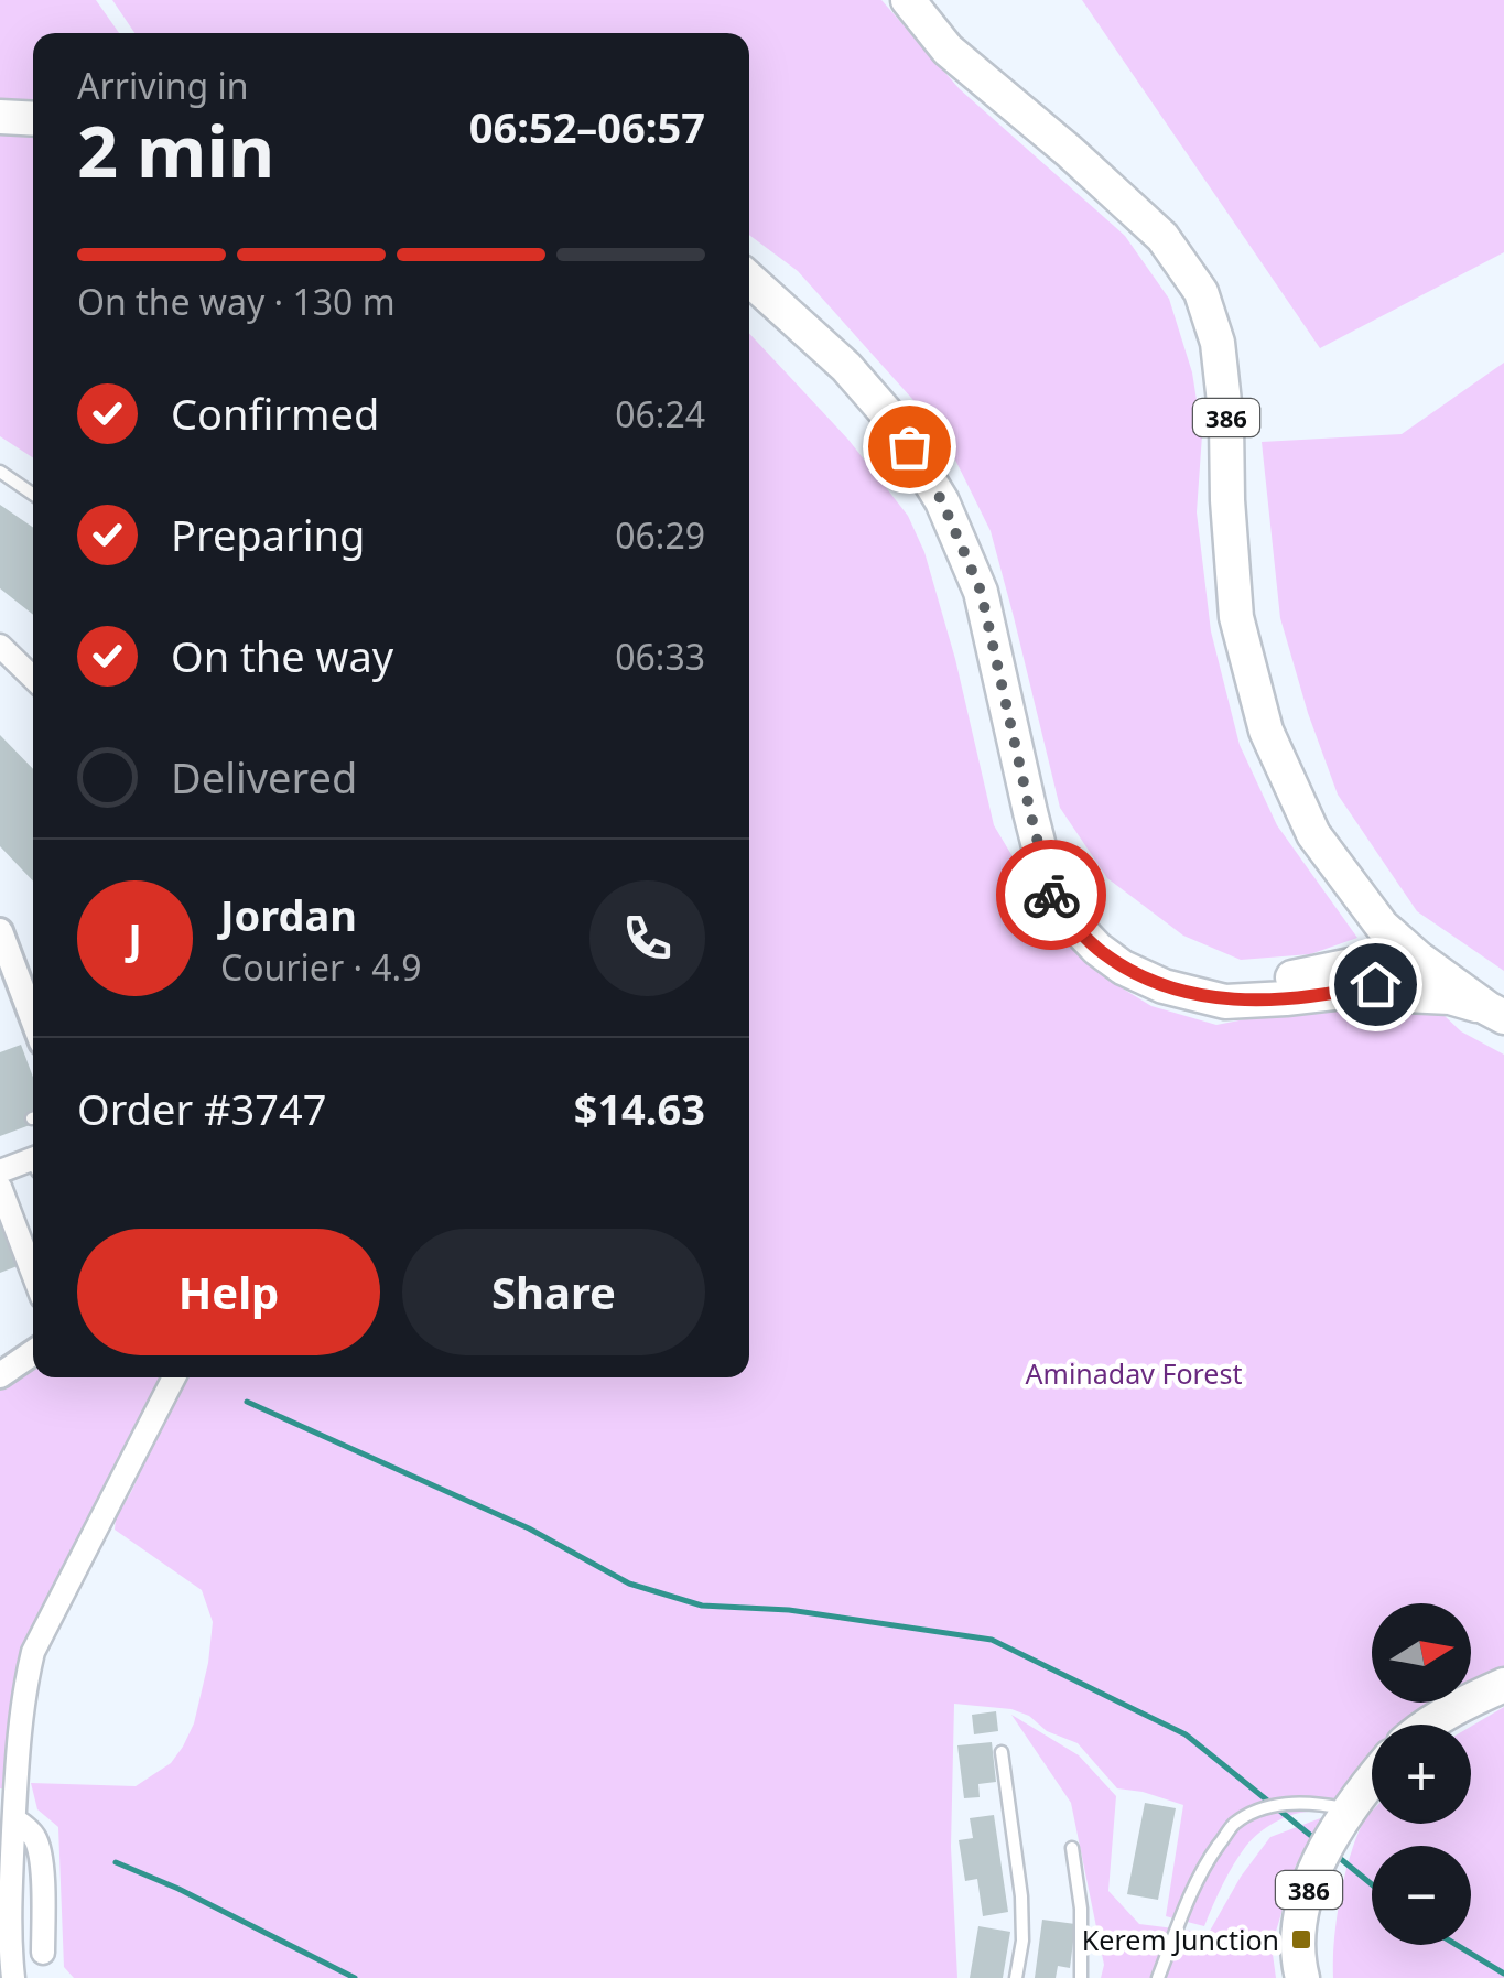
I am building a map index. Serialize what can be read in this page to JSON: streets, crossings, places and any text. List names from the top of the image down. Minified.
{"streets":{"main road":["386"]},"parks":["Aminadav Forest"],"places":{"transit":["Kerem Junction"]},"north":"right","page":{"heading":["2 min","Arriving in","06:52–06:57"],"panel":["Jordan","Courier · 4.9","Order #3747","$14.63"],"bar":"On the way · 130 m","list":[["Confirmed","06:24"],["Preparing","06:29"],["On the way","06:33"],"Delivered"],"round":"J","buttons":["Help","Share"],"map_buttons":["+","−"]}}
